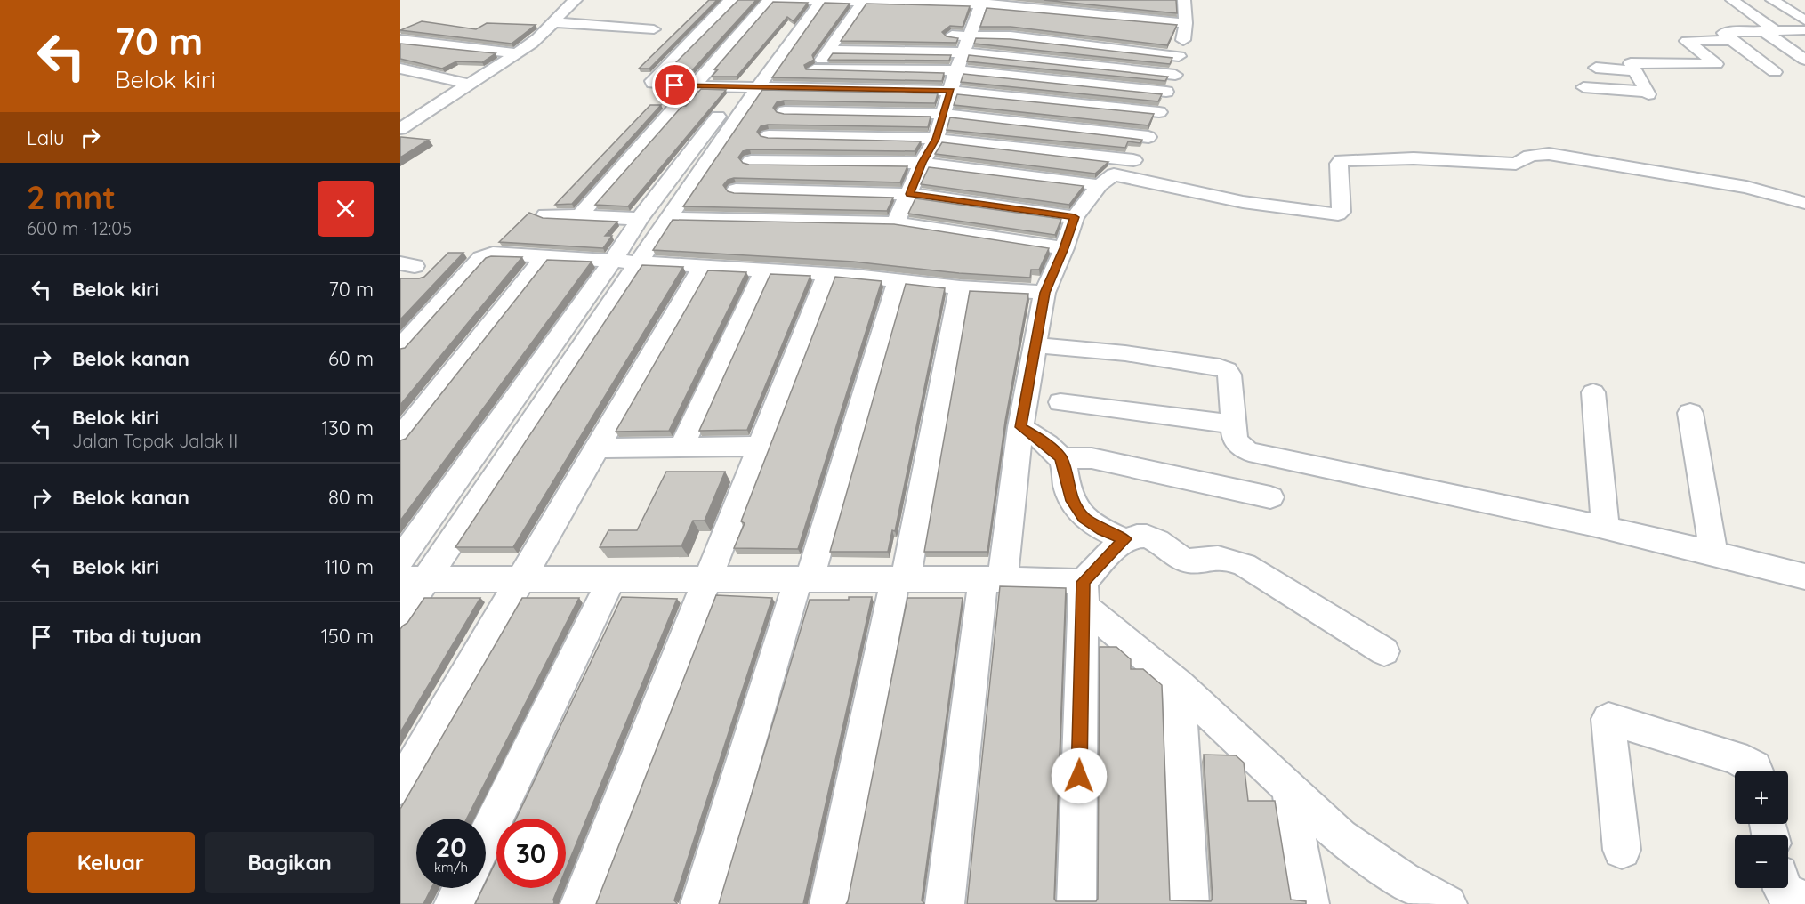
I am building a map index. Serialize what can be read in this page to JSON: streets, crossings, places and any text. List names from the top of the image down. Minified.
{"page":{"turn":["70 m","Belok kiri"],"then":"Lalu","heading":["2 mnt","600 m · 12:05"],"list":[{"name":"Belok kiri","value":"70 m"},{"name":"Belok kanan","value":"60 m"},{"name":"Belok kiri","note":"Jalan Tapak Jalak II","value":"130 m"},{"name":"Belok kanan","value":"80 m"},{"name":"Belok kiri","value":"110 m"},{"name":"Tiba di tujuan","value":"150 m"}],"map_buttons":["+","−"],"speed":"20 km/h","limit":"30","buttons":["Keluar","Bagikan"]}}
